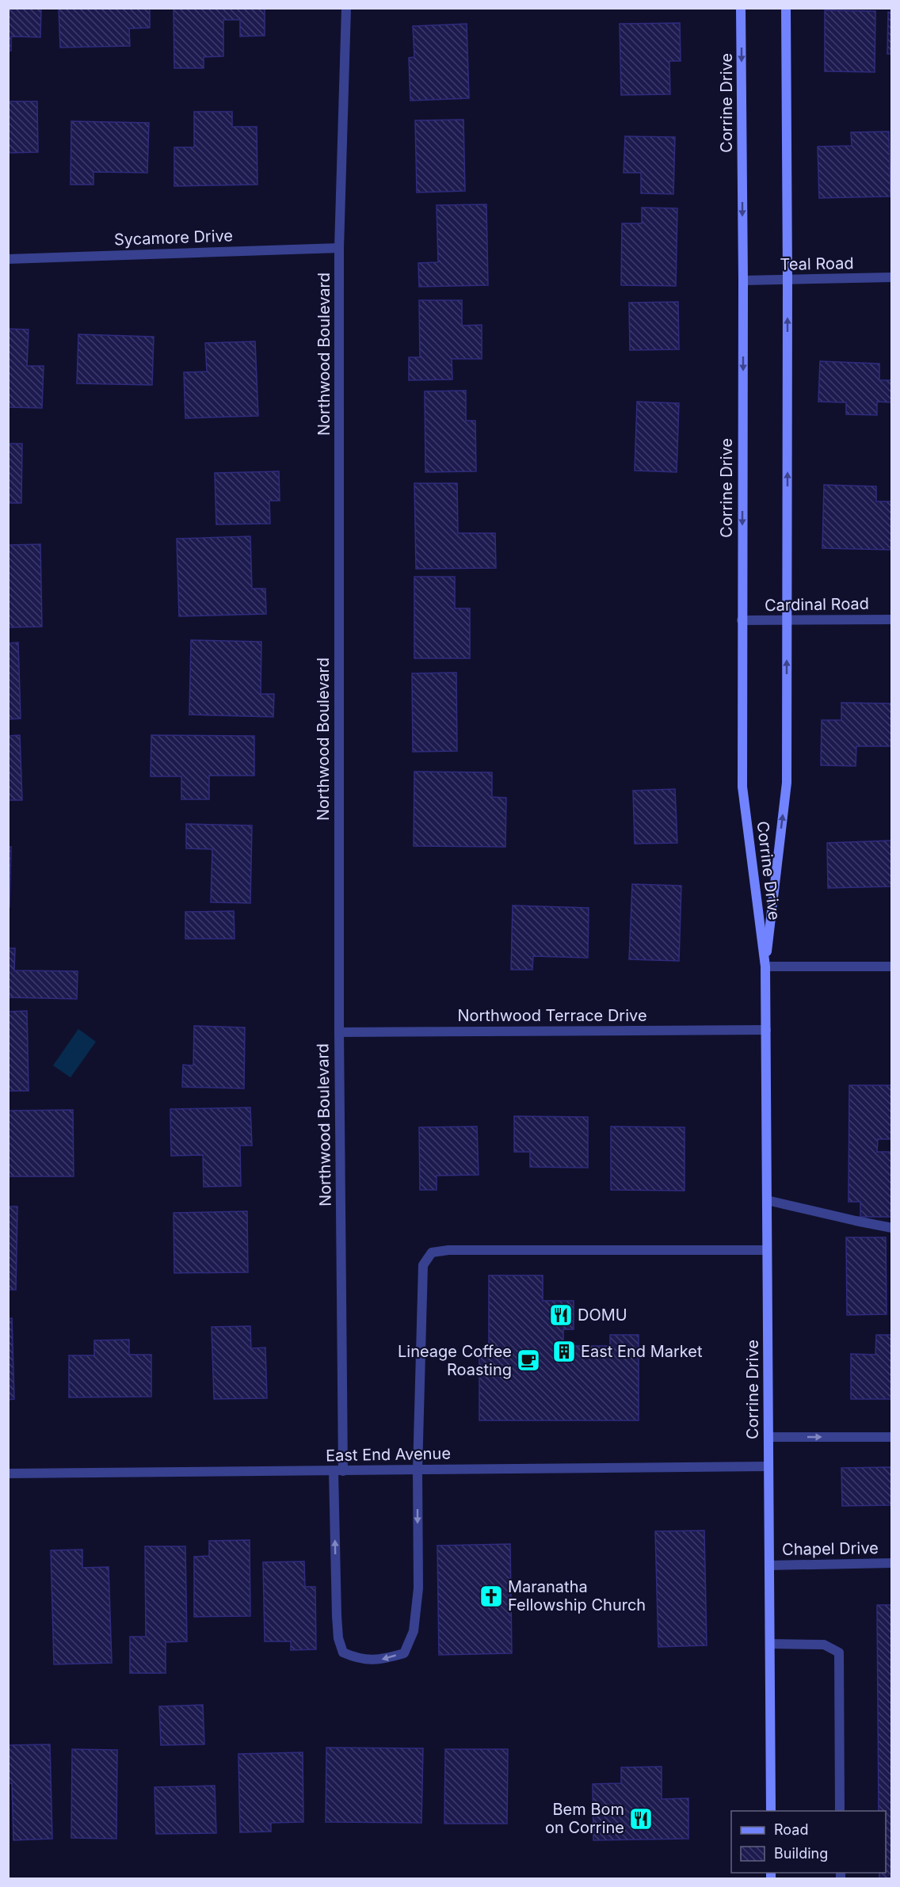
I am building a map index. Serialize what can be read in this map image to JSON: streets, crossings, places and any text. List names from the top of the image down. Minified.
{"streets":{"street":["Corrine Drive","Sycamore Drive","Teal Road","Northwood Boulevard","Cardinal Road","Northwood Terrace Drive","East End Avenue","Chapel Drive"]},"crossings":[["Corrine Drive","Teal Road"],["Corrine Drive","Cardinal Road"],["Corrine Drive","Northwood Terrace Drive"],["Corrine Drive","East End Avenue"],["Corrine Drive","Chapel Drive"],["Sycamore Drive","Northwood Boulevard"],["Northwood Boulevard","Northwood Terrace Drive"],["Northwood Boulevard","East End Avenue"]],"places":{"restaurant":["DOMU","Bem Bom on Corrine"],"building":["East End Market"],"cafe":["Lineage Coffee Roasting"],"church":["Maranatha Fellowship Church"]},"legend":["Road","Building"]}
